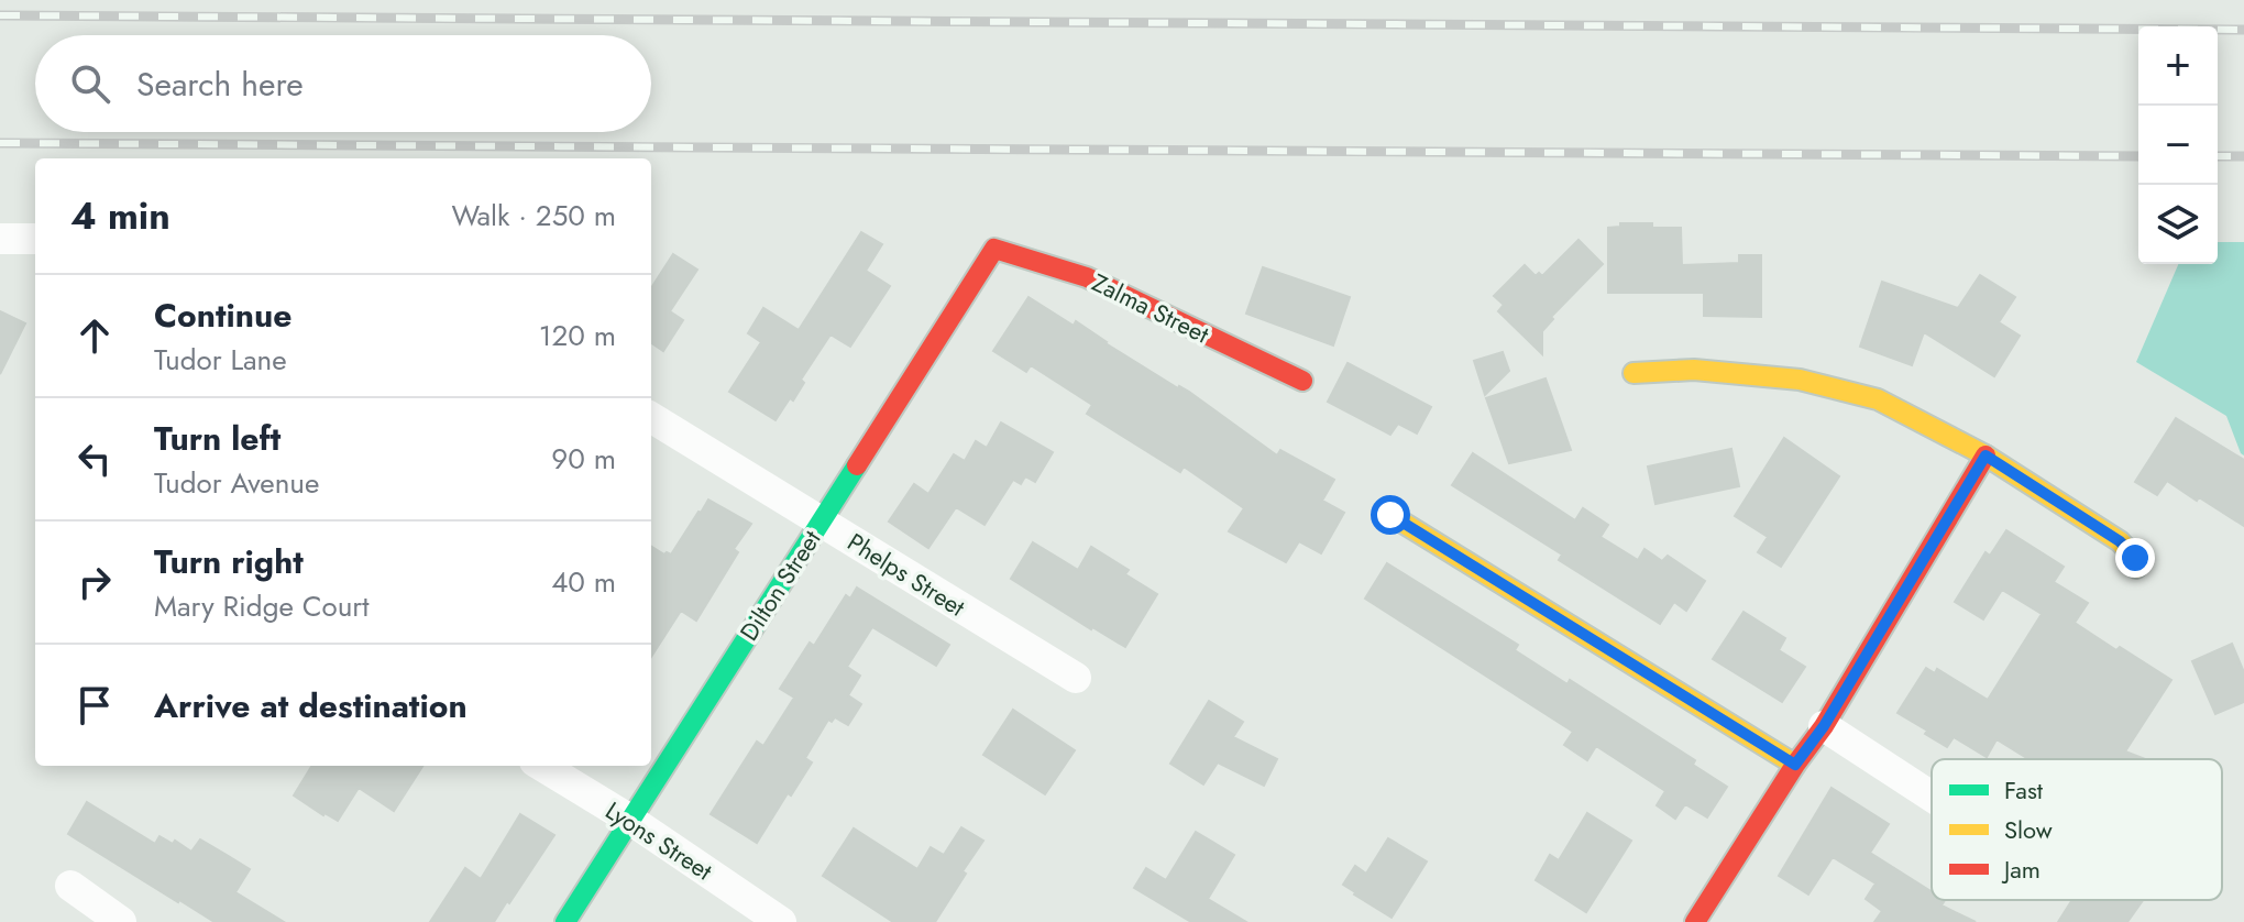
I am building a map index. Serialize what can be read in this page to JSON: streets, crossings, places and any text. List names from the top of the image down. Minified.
{"streets":{"street":["Zalma Street","Phelps Street","Dilton Street","Lyons Street"]},"crossings":[["Zalma Street","Dilton Street"],["Phelps Street","Dilton Street"],["Dilton Street","Lyons Street"]],"legend":["Fast","Slow","Jam"],"page":{"map_buttons":["+","−"],"search":"Search here","heading":["4 min","Walk · 250 m"],"list":[["Continue","Tudor Lane","120 m"],["Turn left","Tudor Avenue","90 m"],["Turn right","Mary Ridge Court","40 m"],"Arrive at destination"]}}
